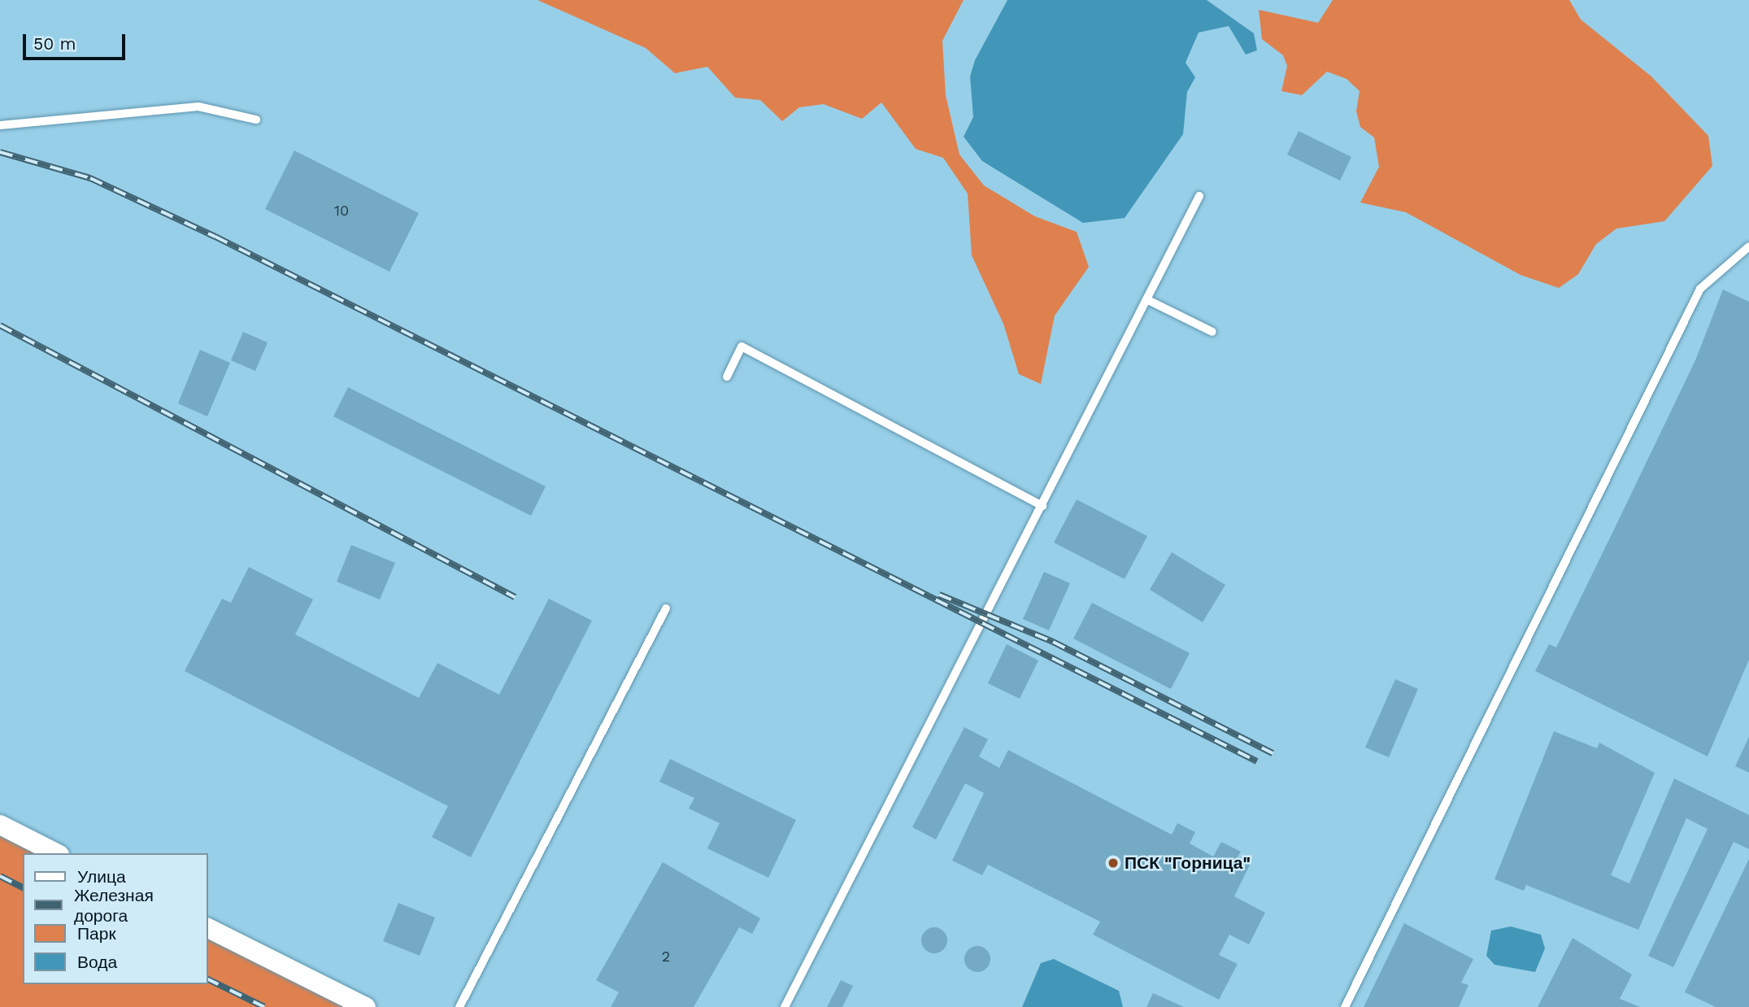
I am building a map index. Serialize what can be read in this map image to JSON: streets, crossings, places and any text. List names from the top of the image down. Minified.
{"places":["ПСК \"Горница\""],"house_numbers":["10","2"],"legend":["Улица","Железная дорога","Парк","Вода"],"scale_bar":"50 m"}
